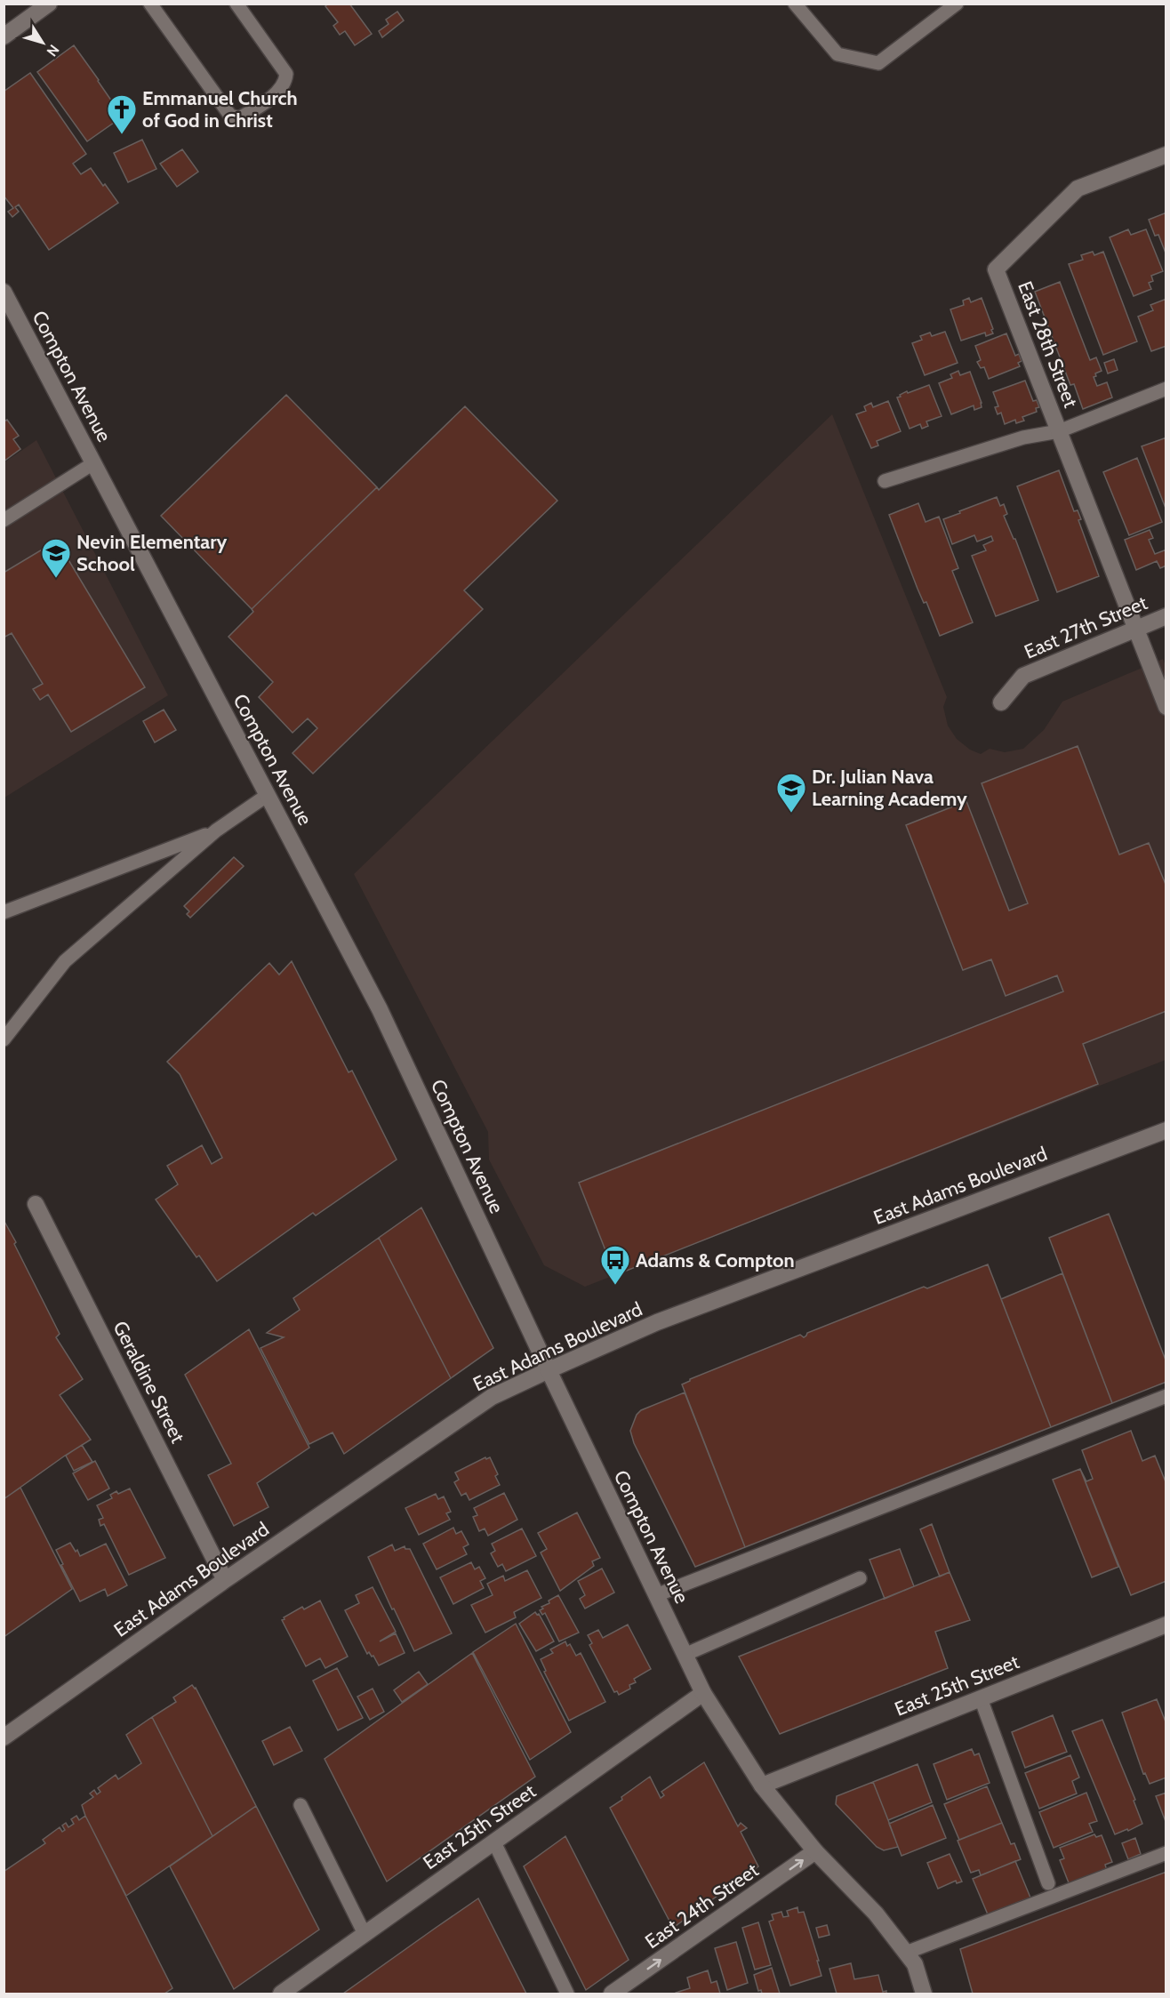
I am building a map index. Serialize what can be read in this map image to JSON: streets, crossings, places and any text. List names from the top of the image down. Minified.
{"streets":{"street":["East 28th Street","Compton Avenue","East 27th Street","East Adams Boulevard","Geraldine Street","East 25th Street","East 24th Street"]},"crossings":[["East 28th Street","East 27th Street"],["Compton Avenue","East Adams Boulevard"],["Compton Avenue","East 25th Street"],["Compton Avenue","East 24th Street"],["East Adams Boulevard","Geraldine Street"]],"one_way":["East 24th Street"],"places":{"church":["Emmanuel Church of God in Christ"],"school or university":["Nevin Elementary School","Dr. Julian Nava Learning Academy"],"bus stop":["Adams & Compton"]},"north":"bottom right"}
